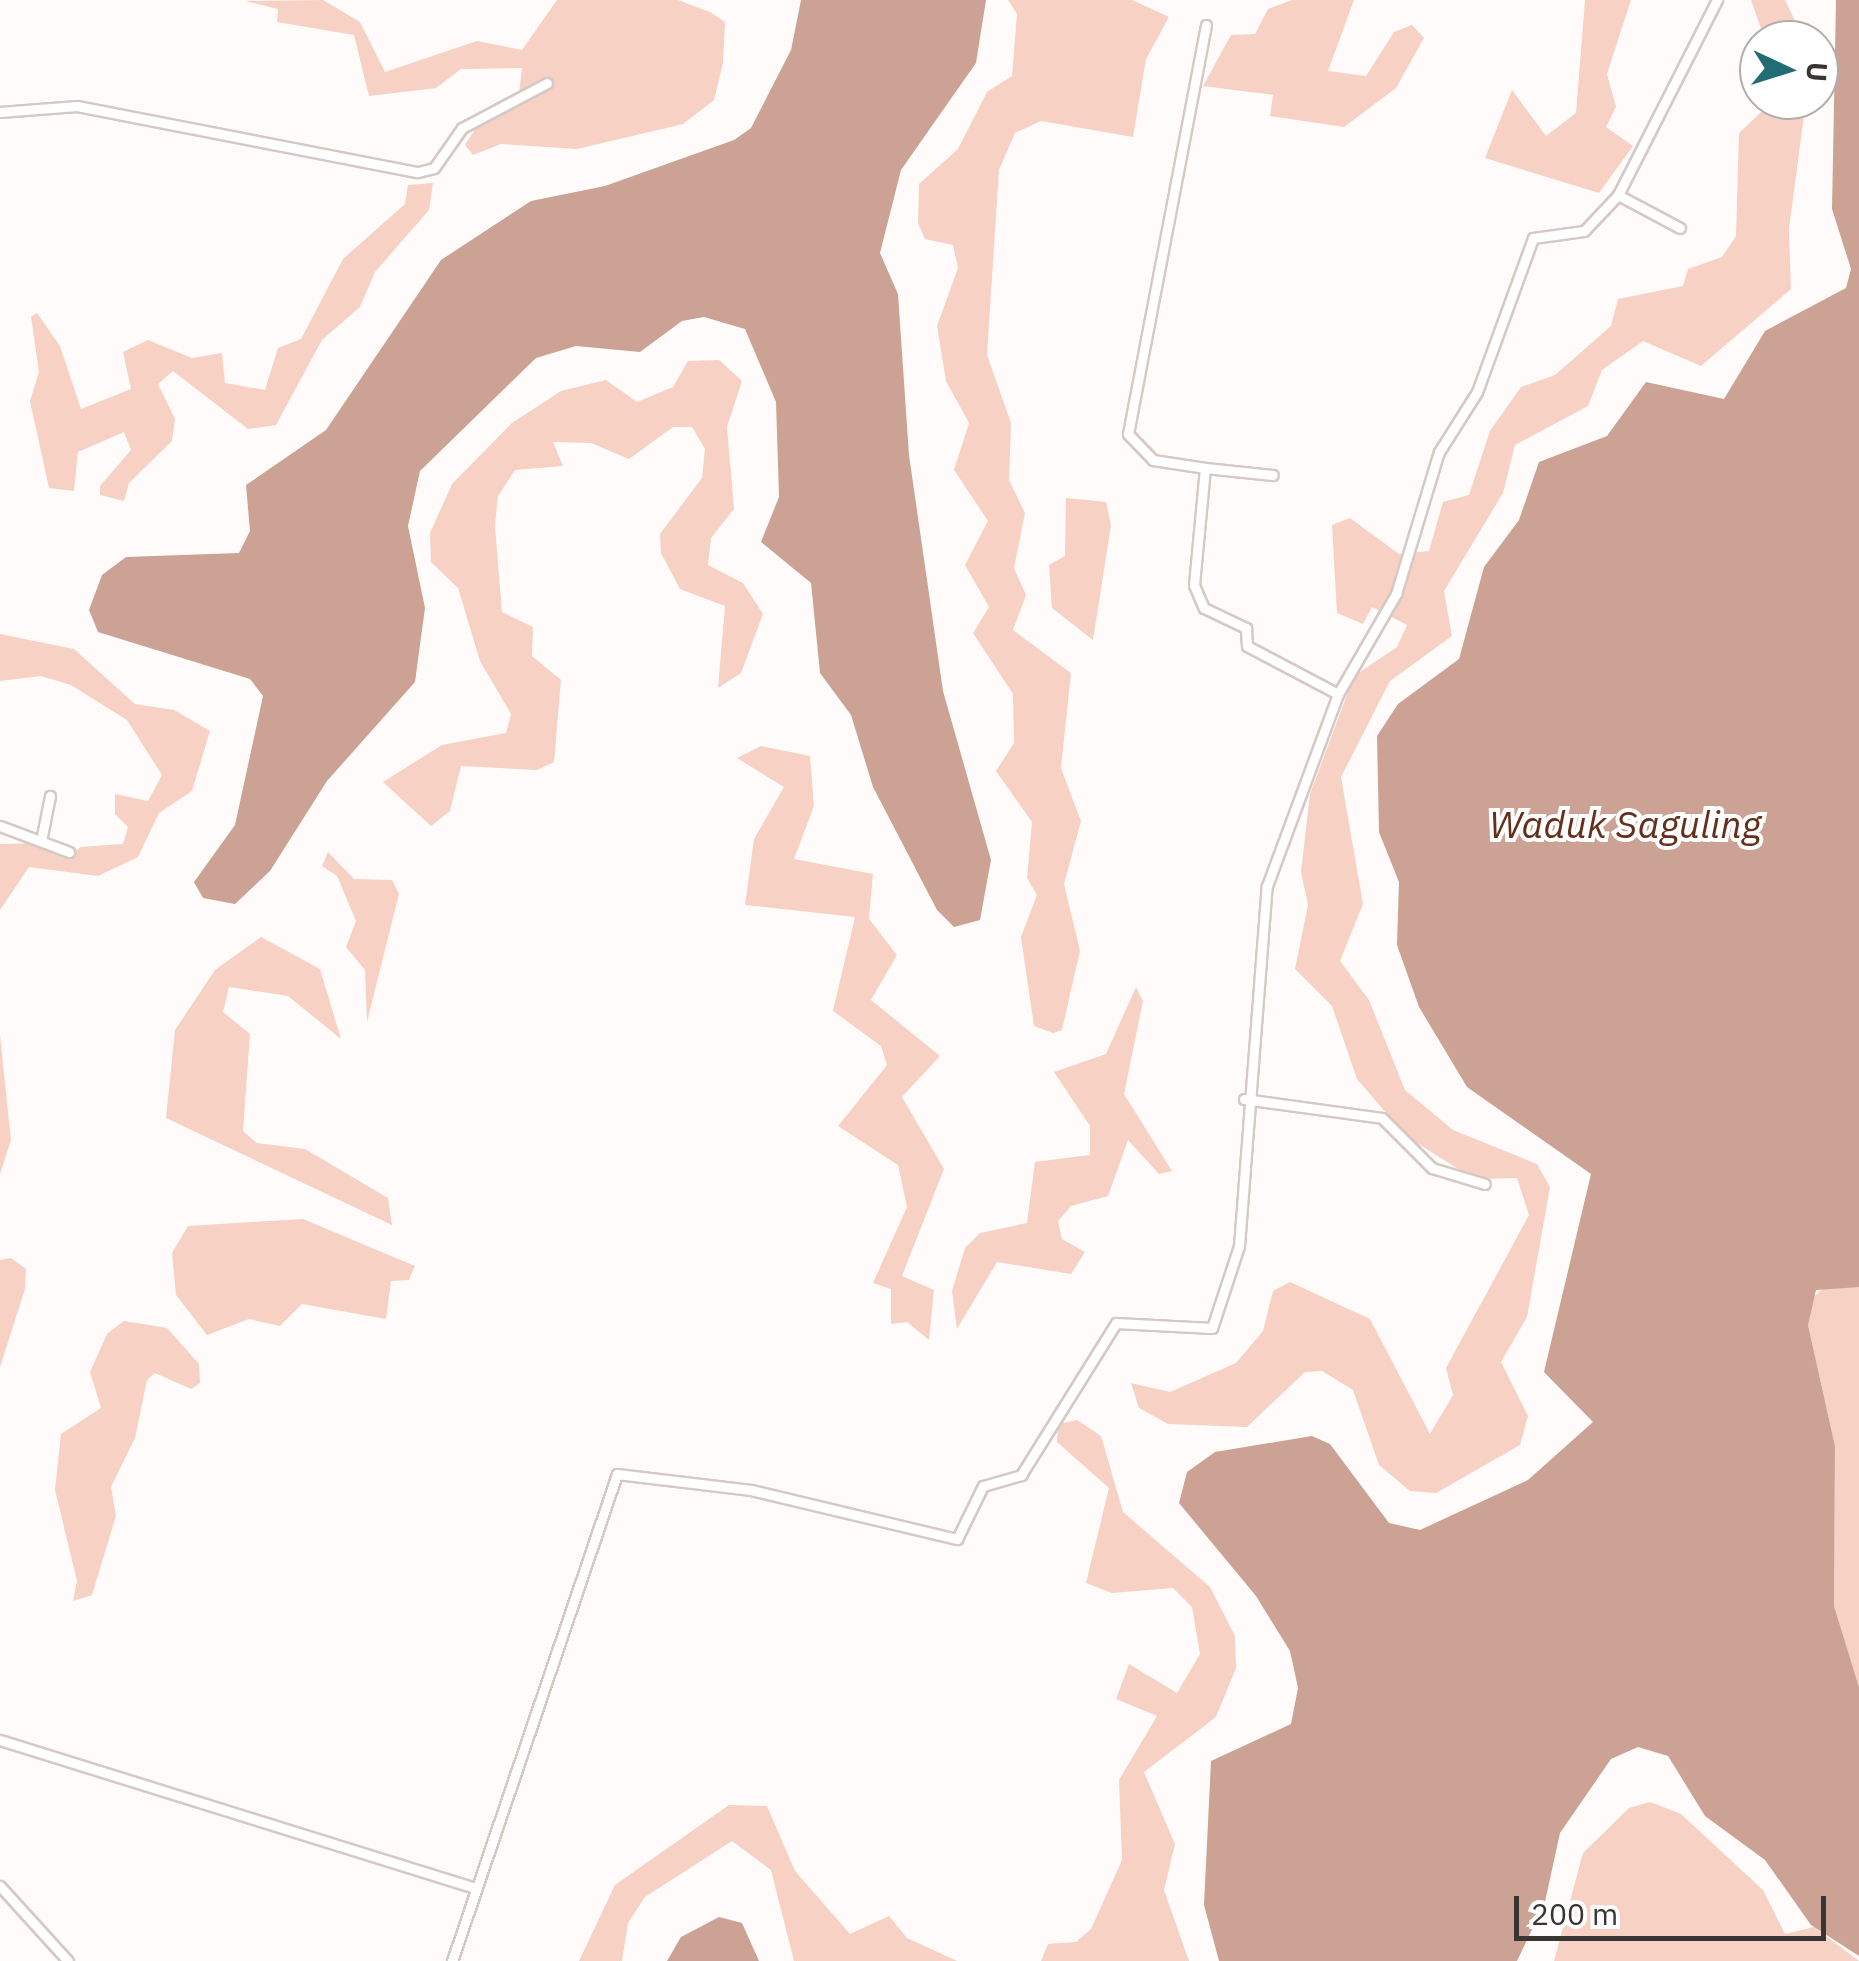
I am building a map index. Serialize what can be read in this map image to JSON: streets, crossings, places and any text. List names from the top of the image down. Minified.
{"water":["Waduk Saguling"],"scale_bar":"200 m","north":"right"}
